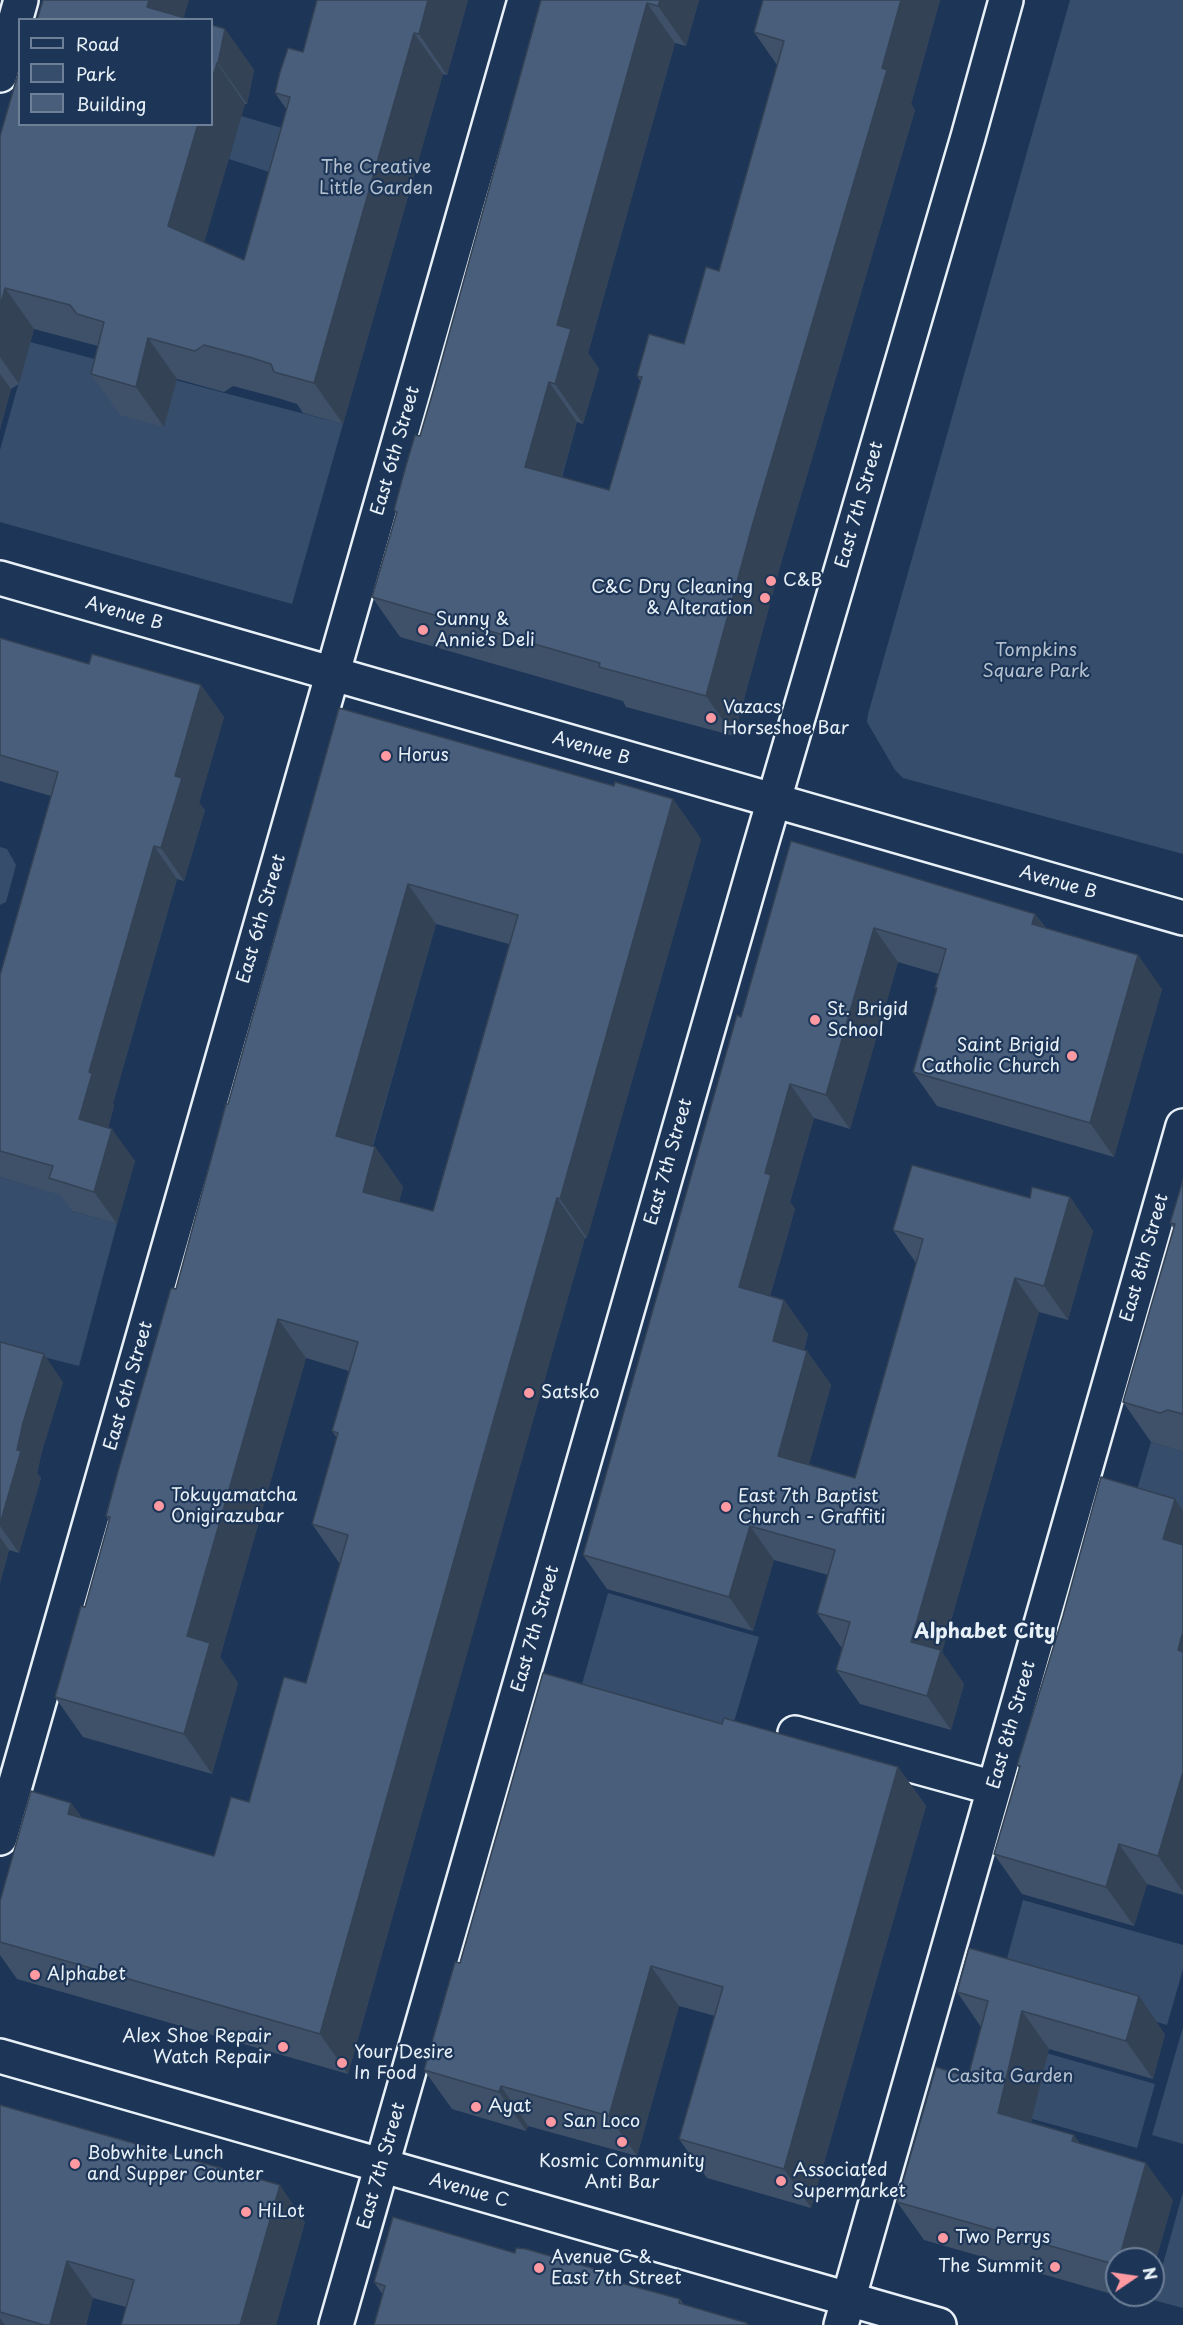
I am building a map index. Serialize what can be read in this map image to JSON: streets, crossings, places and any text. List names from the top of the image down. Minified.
{"streets":{"street":["East 6th Street","East 7th Street","Avenue B","East 8th Street","Avenue C"]},"crossings":[["East 6th Street","Avenue B"],["East 7th Street","Avenue B"],["East 7th Street","Avenue C"],["East 8th Street","Avenue C"]],"districts":["Alphabet City"],"parks":["The Creative Little Garden","Tompkins Square Park","Casita Garden"],"places":["C&B","C&C Dry Cleaning & Alteration","Sunny & Annie’s Deli","Vazacs Horseshoe Bar","Horus","St. Brigid School","Saint Brigid Catholic Church","Satsko","Tokuyamatcha Onigirazubar","East 7th Baptist Church - Graffiti","Alphabet","Alex Shoe Repair Watch Repair","Your Desire In Food","Ayat","San Loco","Kosmic Community Anti Bar","Bobwhite Lunch and Supper Counter","Associated Supermarket","HiLot","Two Perrys","The Summit","Avenue C & East 7th Street"],"legend":["Road","Park","Building"],"north":"right"}
